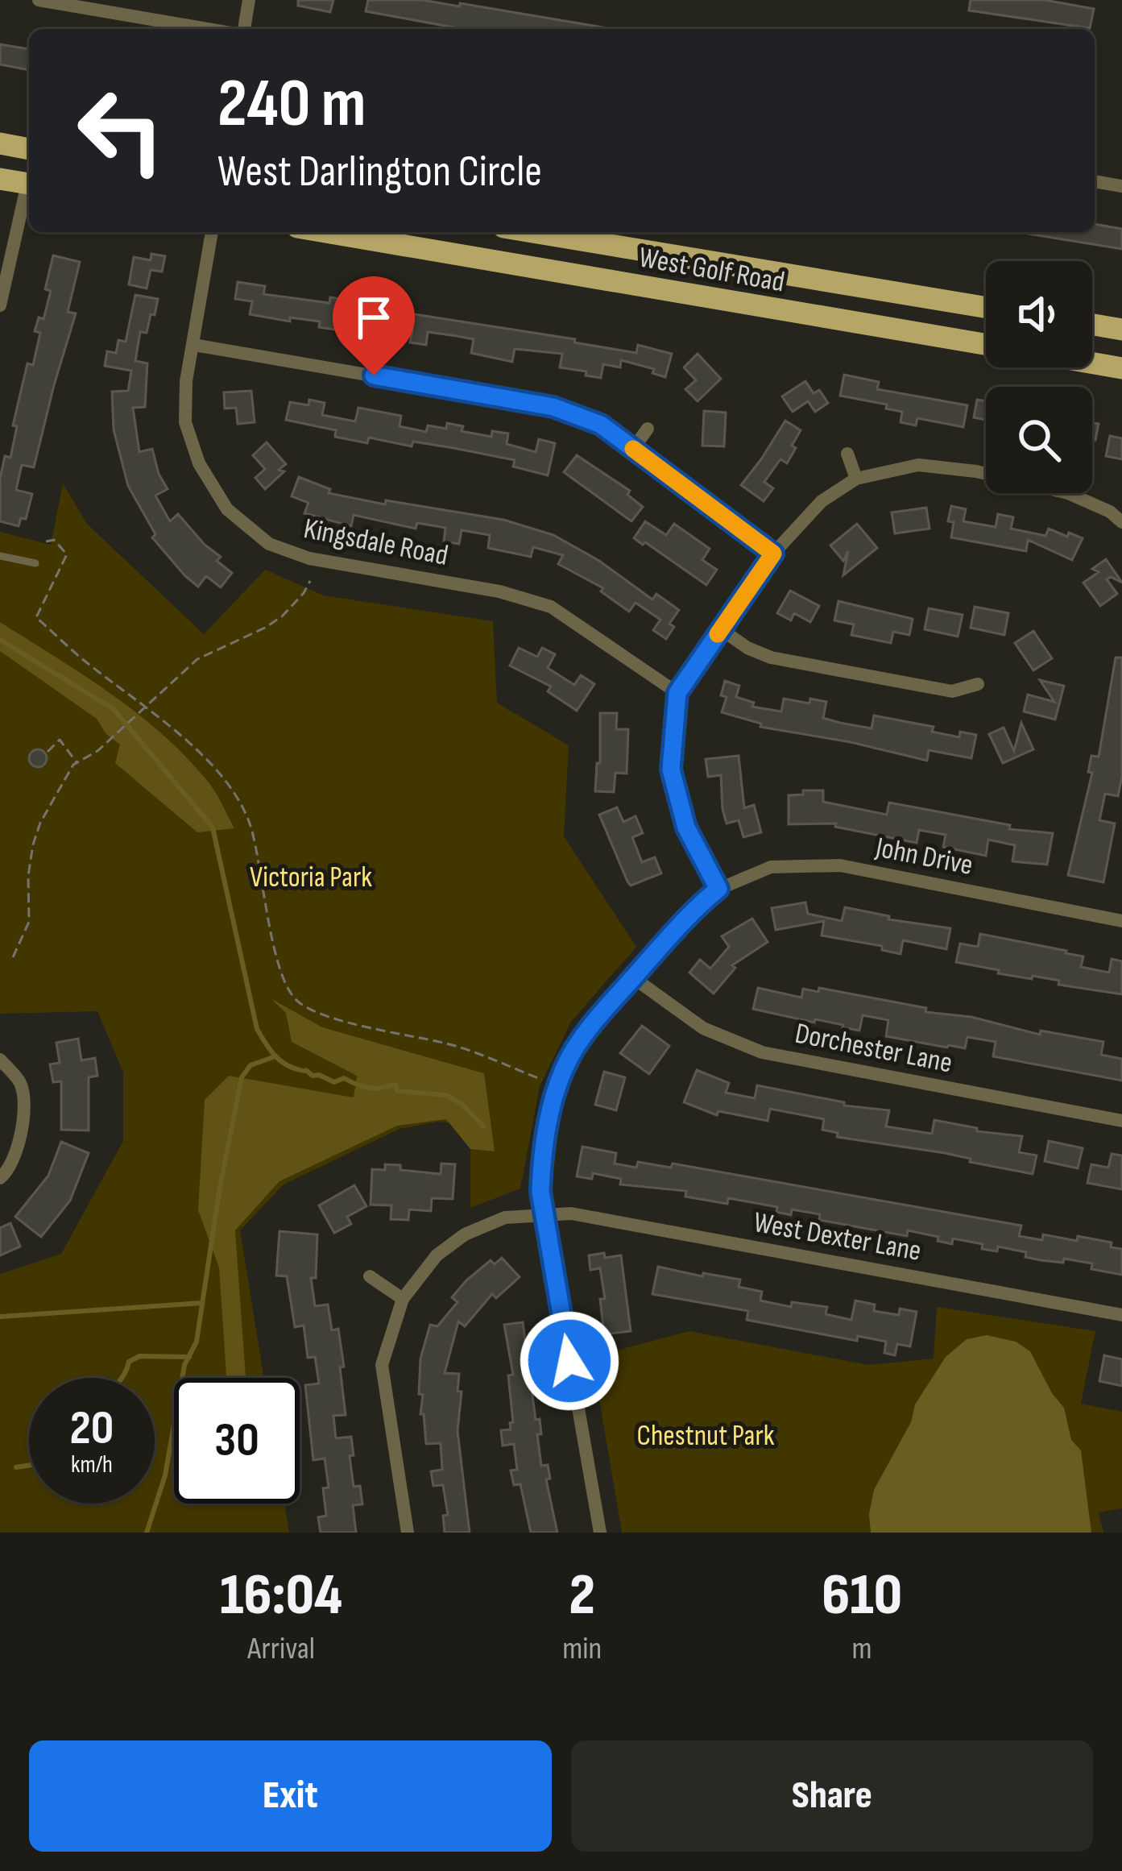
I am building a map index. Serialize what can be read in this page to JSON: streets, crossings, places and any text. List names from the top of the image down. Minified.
{"streets":{"main road":["West Golf Road"],"street":["Kingsdale Road","John Drive","Dorchester Lane","West Dexter Lane"]},"crossings":[["John Drive","Dorchester Lane"],["John Drive","West Dexter Lane"]],"parks":["Victoria Park","Chestnut Park"],"page":{"turn":["240 m","West Darlington Circle"],"speed":"20 km/h","limit":"30","eta":["16:04","Arrival","2","min","610","m"],"buttons":["Exit","Share"]}}
